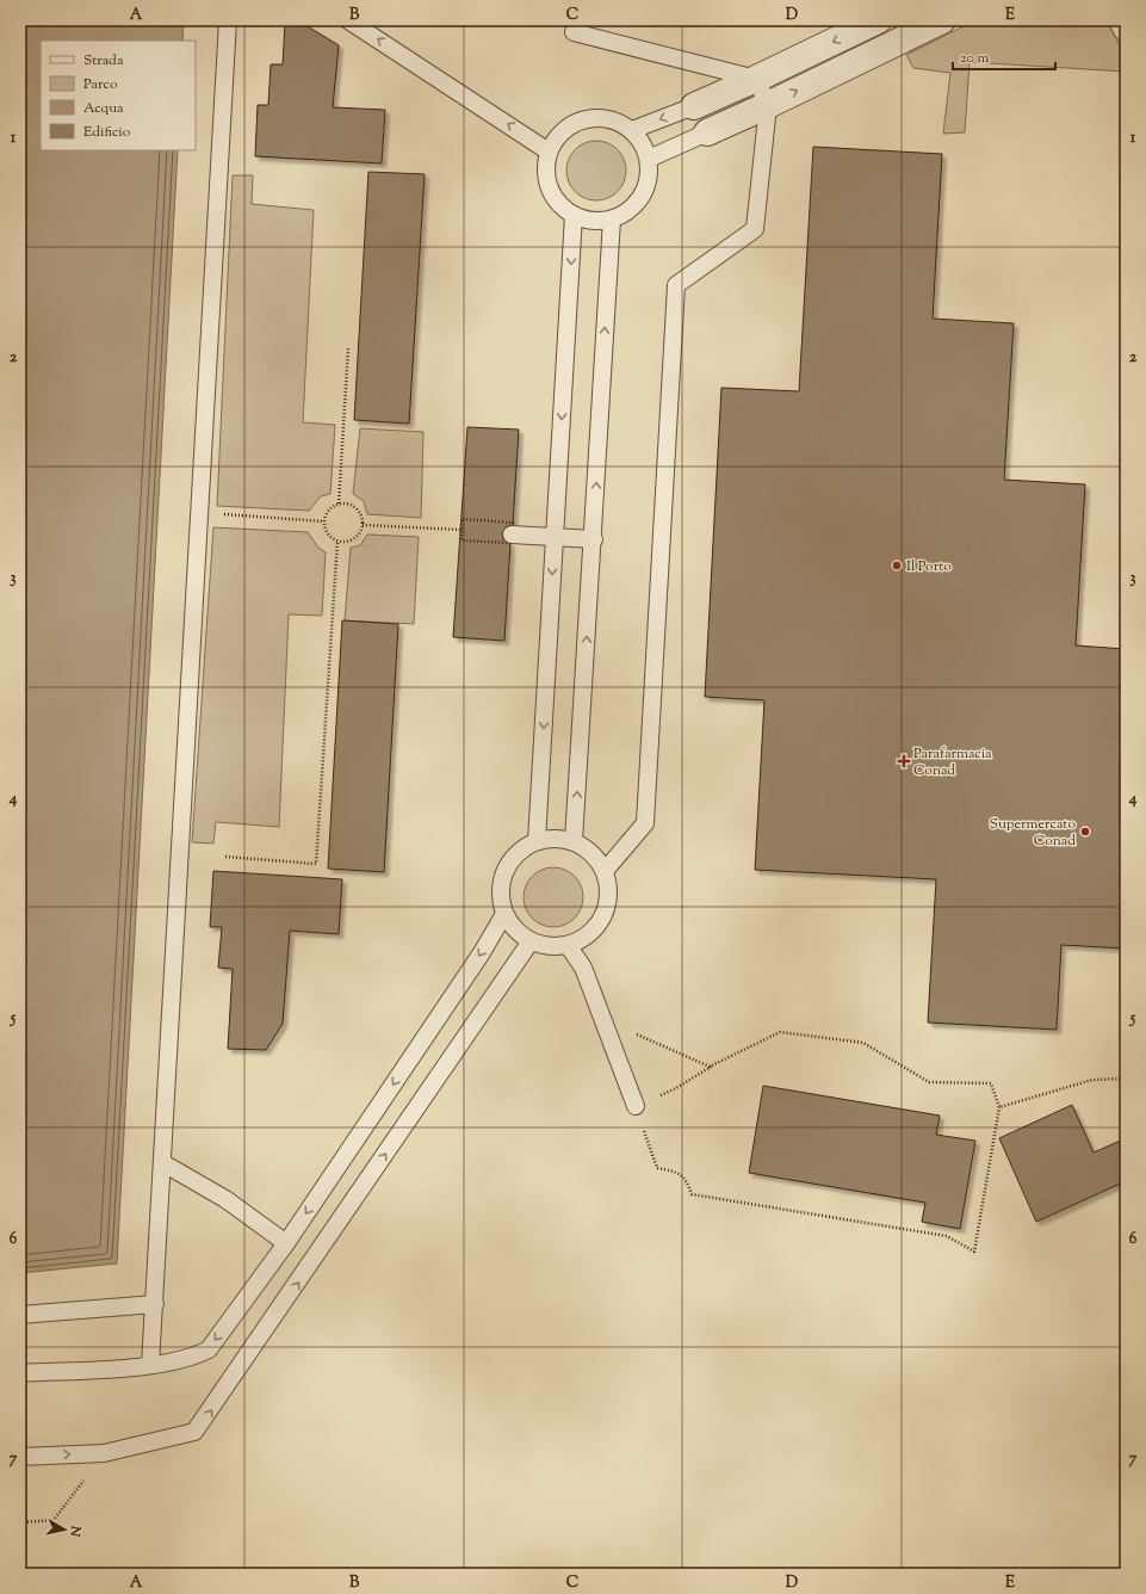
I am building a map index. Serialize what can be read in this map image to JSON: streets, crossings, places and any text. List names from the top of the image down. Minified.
{"places":{"other":["Il Porto","Supermercato Conad"],"health":["Parafarmacia Conad"]},"legend":["Strada","Parco","Acqua","Edificio"],"scale_bar":"20 m","north":"right","grid":{"columns":["A","B","C","D","E"],"rows":["1","2","3","4","5","6","7"]}}
